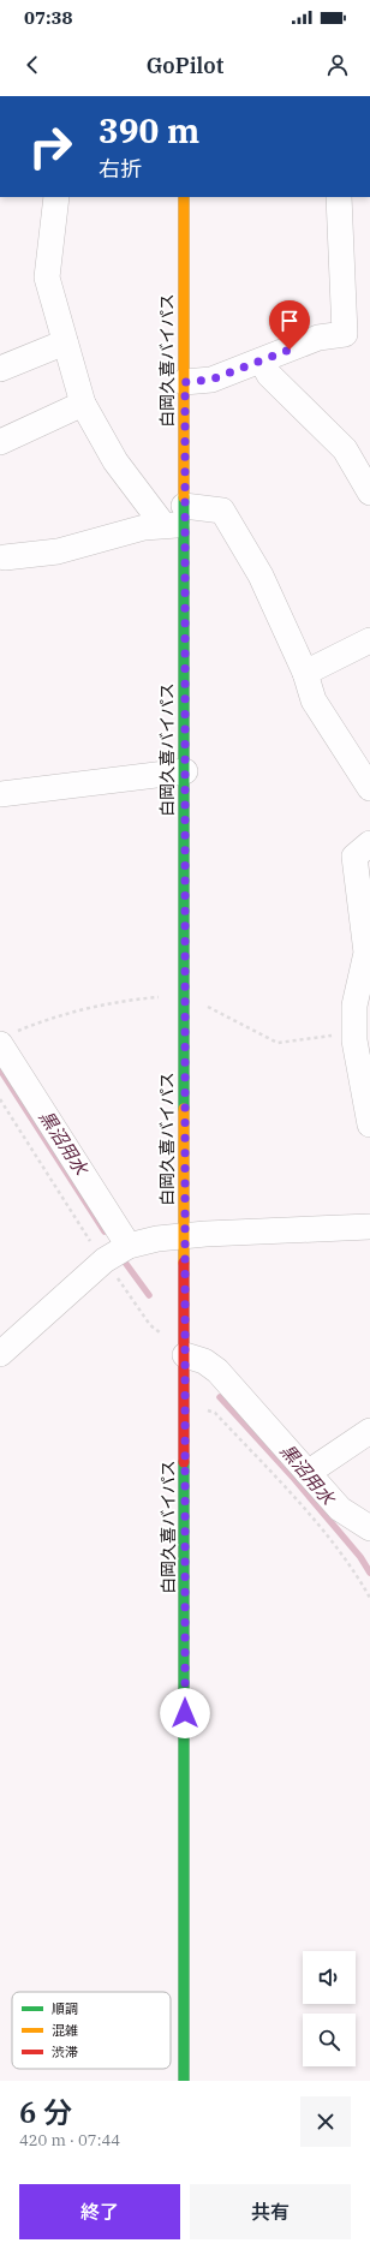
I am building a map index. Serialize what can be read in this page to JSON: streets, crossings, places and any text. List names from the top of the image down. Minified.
{"streets":{"main road":["白岡久喜バイパス"]},"water":["黒沼用水"],"legend":["順調","混雑","渋滞"],"page":{"status":"07:38","header":"GoPilot","turn":["390 m","右折"],"heading":["6 分","420 m · 07:44"],"buttons":["終了","共有"]}}
